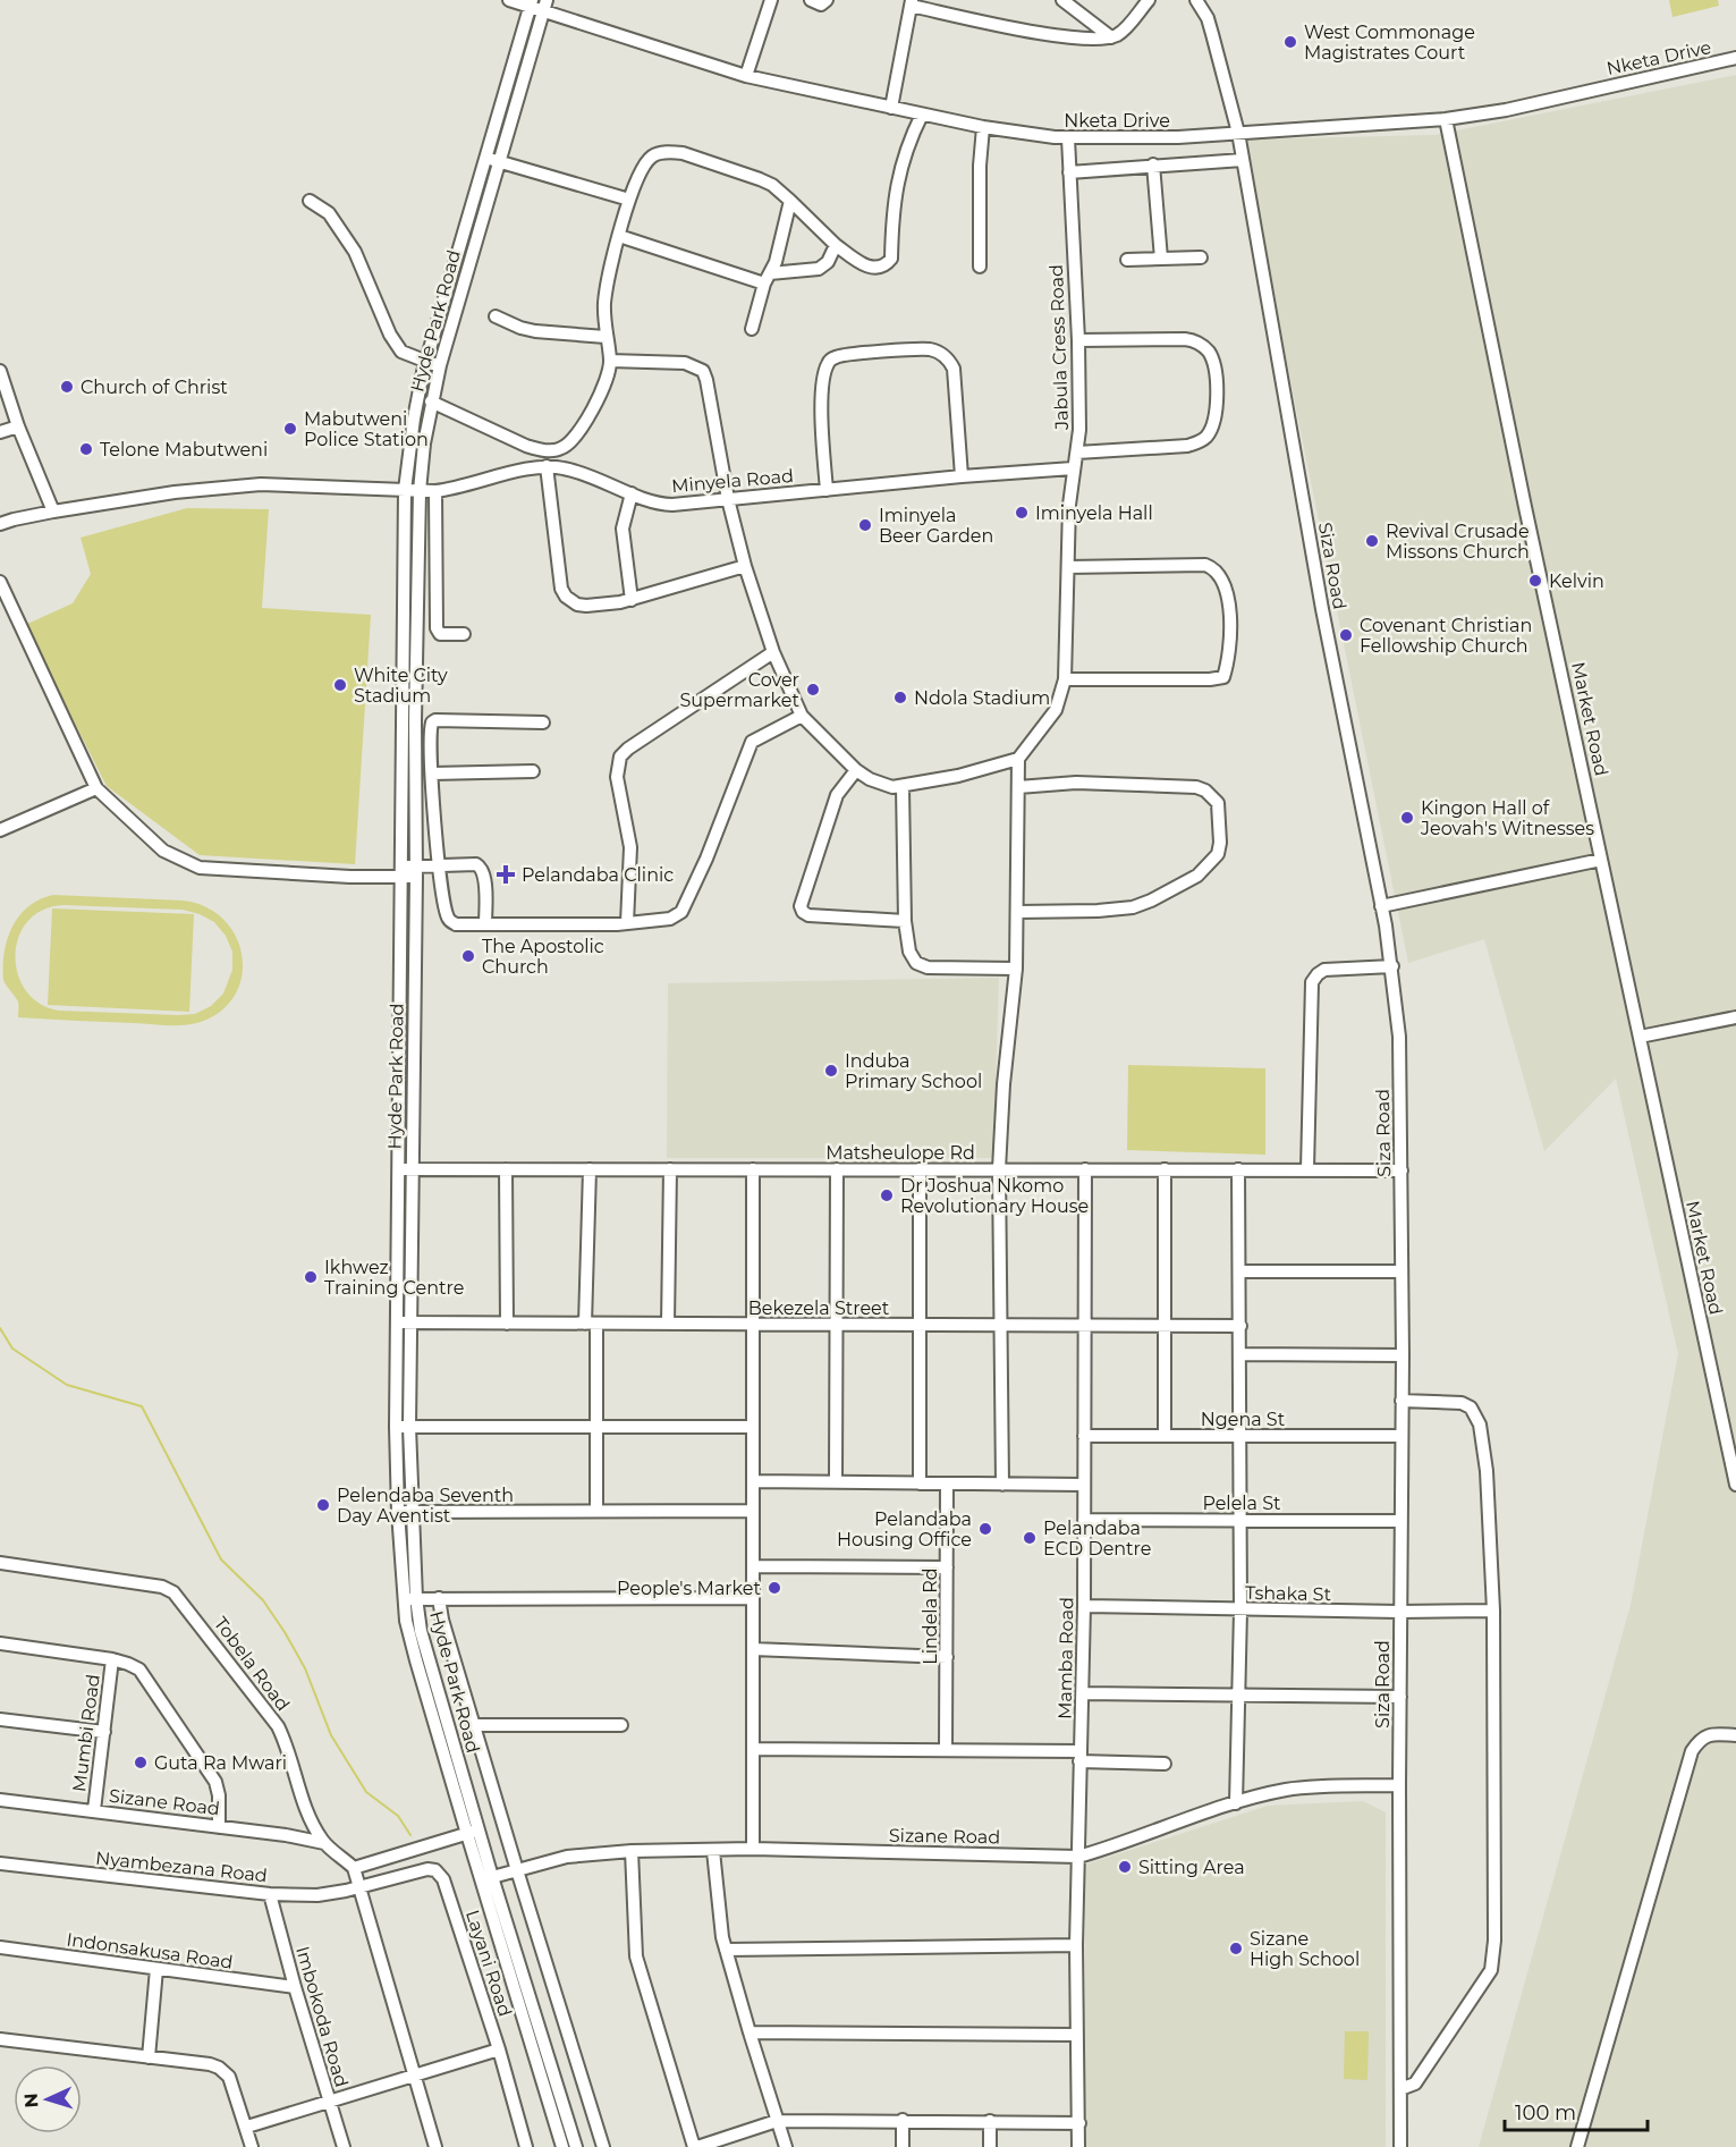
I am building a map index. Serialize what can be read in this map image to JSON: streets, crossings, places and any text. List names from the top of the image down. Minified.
{"streets":{"street":["Nketa Drive","Hyde Park Road","Jabula Cress Road","Minyela Road","Siza Road","Market Road","Matsheulope Rd","Bekezela Street","Ngena St","Pelela St","Tshaka St","Lindela Rd","Mamba Road","Tobela Road","Mumbi Road","Sizane Road","Nyambezana Road","Indonsakusa Road","Layani Road","Imbokoda Road"]},"crossings":[["Nketa Drive","Hyde Park Road"],["Nketa Drive","Jabula Cress Road"],["Nketa Drive","Siza Road"],["Nketa Drive","Market Road"],["Hyde Park Road","Minyela Road"],["Hyde Park Road","Matsheulope Rd"],["Hyde Park Road","Bekezela Street"],["Hyde Park Road","Sizane Road"],["Jabula Cress Road","Minyela Road"],["Siza Road","Matsheulope Rd"],["Siza Road","Ngena St"],["Siza Road","Pelela St"],["Siza Road","Tshaka St"],["Siza Road","Sizane Road"],["Matsheulope Rd","Mamba Road"],["Bekezela Street","Mamba Road"],["Ngena St","Mamba Road"],["Pelela St","Mamba Road"],["Tshaka St","Mamba Road"],["Mamba Road","Sizane Road"],["Tobela Road","Sizane Road"],["Mumbi Road","Sizane Road"],["Nyambezana Road","Layani Road"],["Nyambezana Road","Imbokoda Road"],["Indonsakusa Road","Imbokoda Road"]],"places":{"other":["West Commonage Magistrates Court","Church of Christ","Mabutweni Police Station","Telone Mabutweni","Iminyela Hall","Iminyela Beer Garden","Revival Crusade Missons Church","Kelvin","Covenant Christian Fellowship Church","White City Stadium","Cover Supermarket","Ndola Stadium","Kingon Hall of Jeovah's Witnesses","The Apostolic Church","Induba Primary School","Dr Joshua Nkomo Revolutionary House","Ikhwez Training Centre","Pelendaba Seventh Day Aventist","Pelandaba Housing Office","Pelandaba ECD Dentre","People's Market","Guta Ra Mwari","Sitting Area","Sizane High School"],"health":["Pelandaba Clinic"]},"scale_bar":"100 m","north":"left"}
